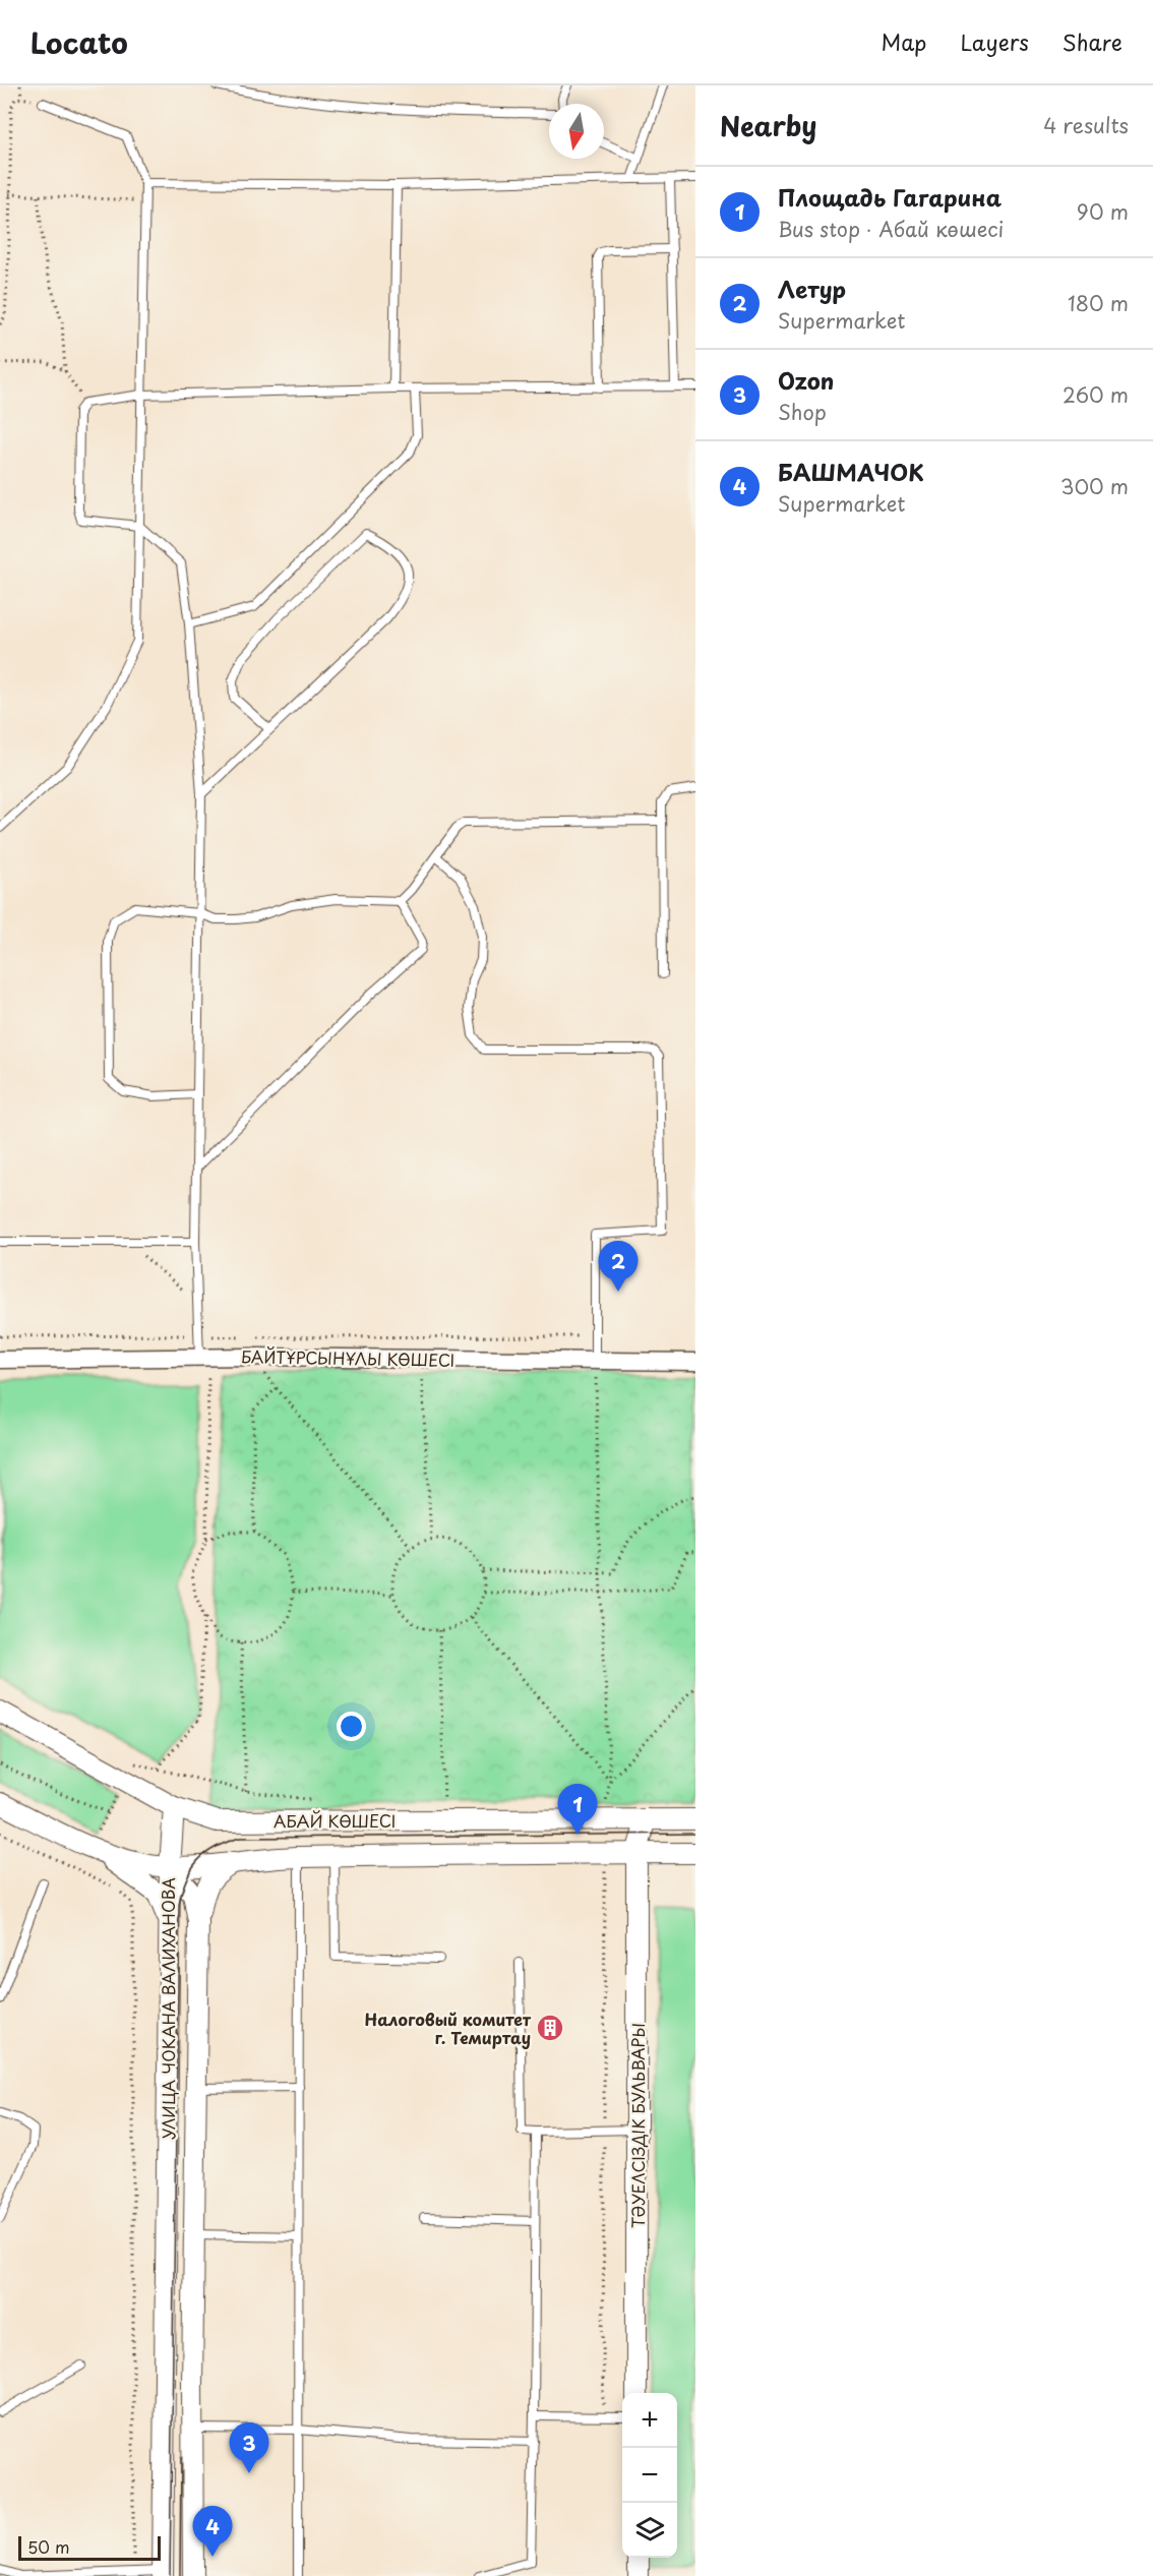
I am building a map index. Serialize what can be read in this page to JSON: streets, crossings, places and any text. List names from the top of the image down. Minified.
{"streets":{"street":["БАЙТҰРСЫНҰЛЫ КӨШЕСІ","АБАЙ КӨШЕСІ","УЛИЦА ЧОКАНА ВАЛИХАНОВА","ТӘУЕЛСІЗДІК БУЛЬВАРЫ"]},"crossings":[["АБАЙ КӨШЕСІ","ТӘУЕЛСІЗДІК БУЛЬВАРЫ"]],"places":{"building":["Налоговый комитет г. Темиртау"]},"scale_bar":"50 m","north":"bottom","page":{"header":"Locato","nav":["Map","Layers","Share"],"heading":["Nearby","4 results"],"list":[{"mark":"1","name":"Площадь Гагарина","note":"Bus stop · Абай көшесі","value":"90 m"},{"mark":"2","name":"Летур","note":"Supermarket","value":"180 m"},{"mark":"3","name":"Ozon","note":"Shop","value":"260 m"},{"mark":"4","name":"БАШМАЧОК","note":"Supermarket","value":"300 m"}],"pins":["2","1","3","4"],"map_buttons":["+","−"],"scale":"50 m"}}
